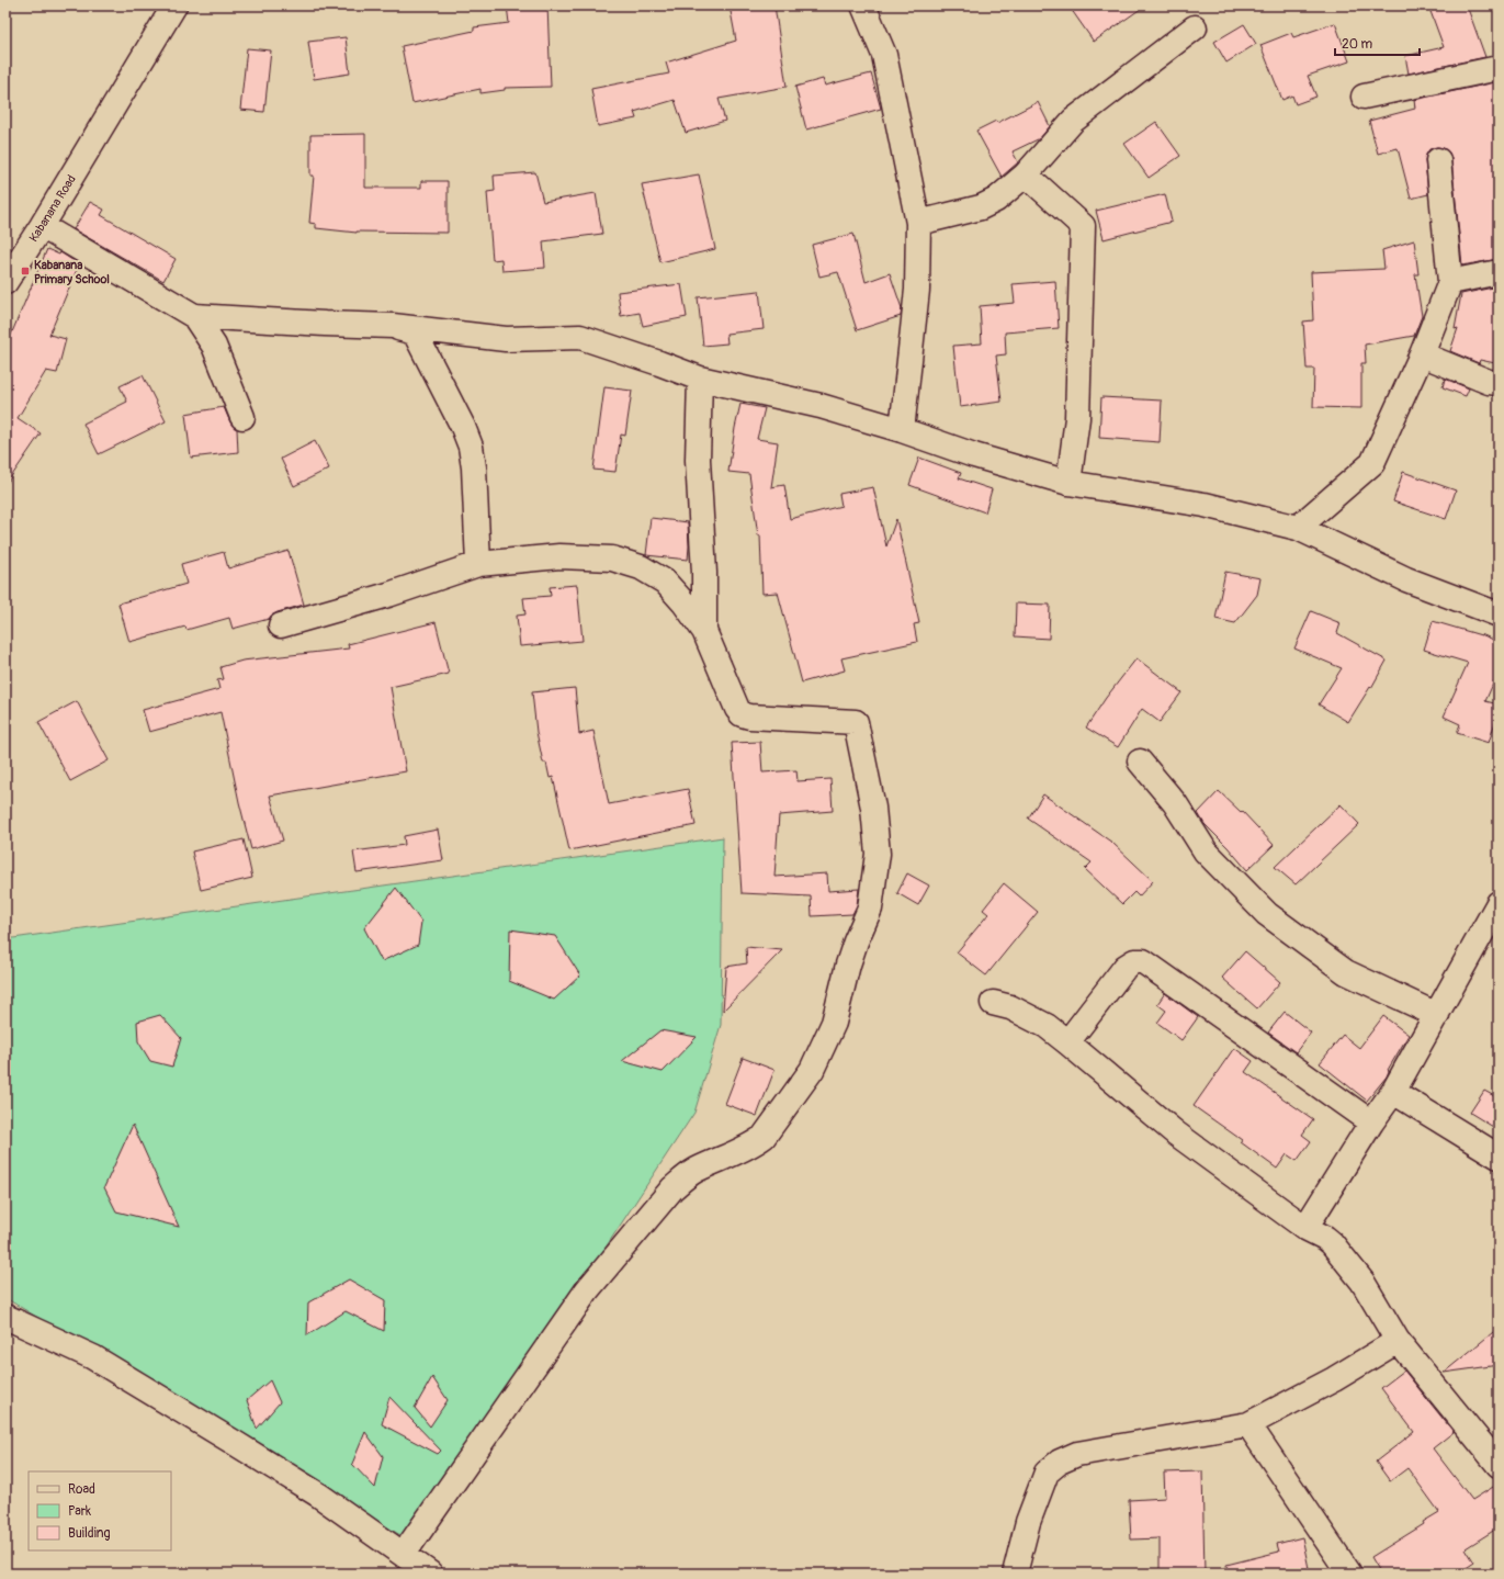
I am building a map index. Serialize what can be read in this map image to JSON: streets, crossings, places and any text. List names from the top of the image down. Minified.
{"streets":{"street":["Kabanana Road"]},"places":{"transit":["Kabanana Primary School"]},"legend":["Road","Park","Building"],"scale_bar":"20 m"}
